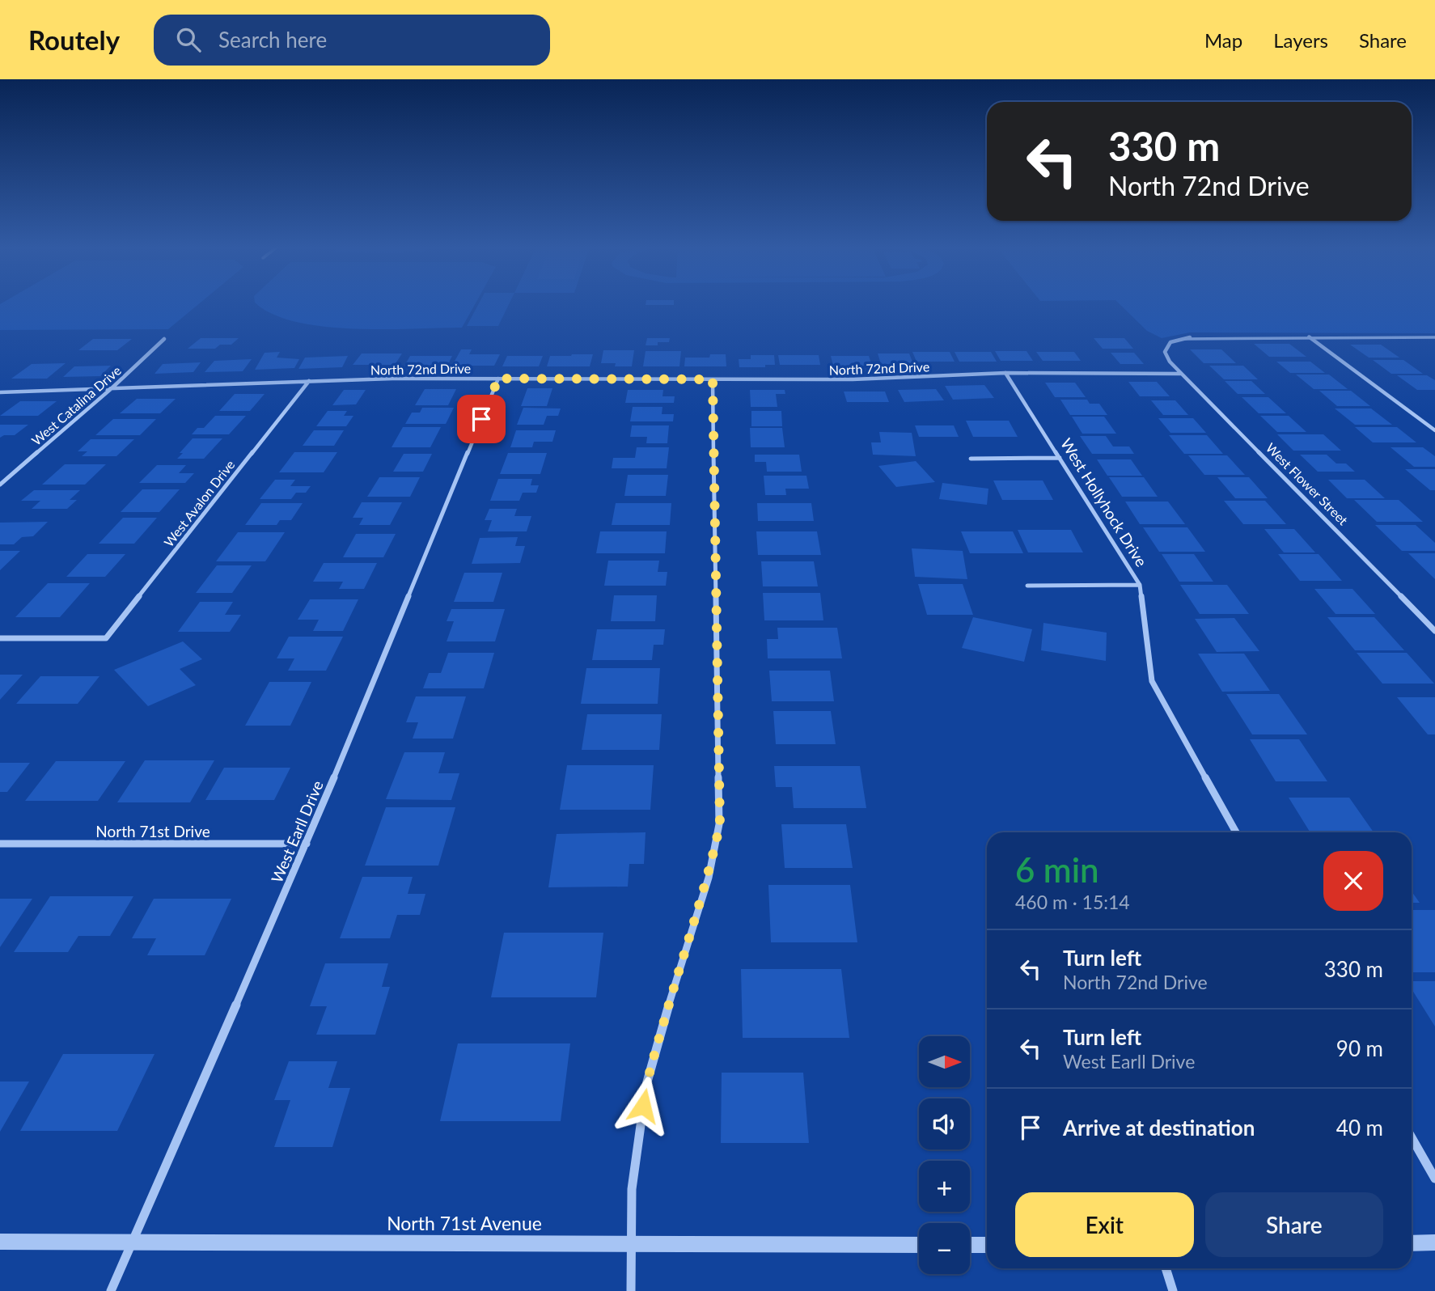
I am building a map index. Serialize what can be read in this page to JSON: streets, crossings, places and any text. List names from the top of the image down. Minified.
{"streets":{"street":["North 72nd Drive","West Catalina Drive","West Flower Street","West Hollyhock Drive","West Avalon Drive","North 71st Drive","West Earll Drive","North 71st Avenue"]},"crossings":[["North 72nd Drive","West Catalina Drive"],["North 72nd Drive","West Flower Street"],["North 72nd Drive","West Hollyhock Drive"],["North 72nd Drive","West Avalon Drive"],["North 72nd Drive","West Earll Drive"],["North 71st Drive","West Earll Drive"],["West Earll Drive","North 71st Avenue"]],"north":"right","page":{"header":"Routely","search":"Search here","nav":["Map","Layers","Share"],"turn":["330 m","North 72nd Drive"],"heading":["6 min","460 m · 15:14"],"list":[{"name":"Turn left","note":"North 72nd Drive","value":"330 m"},{"name":"Turn left","note":"West Earll Drive","value":"90 m"},{"name":"Arrive at destination","value":"40 m"}],"map_buttons":["+","−"],"buttons":["Exit","Share"]}}
